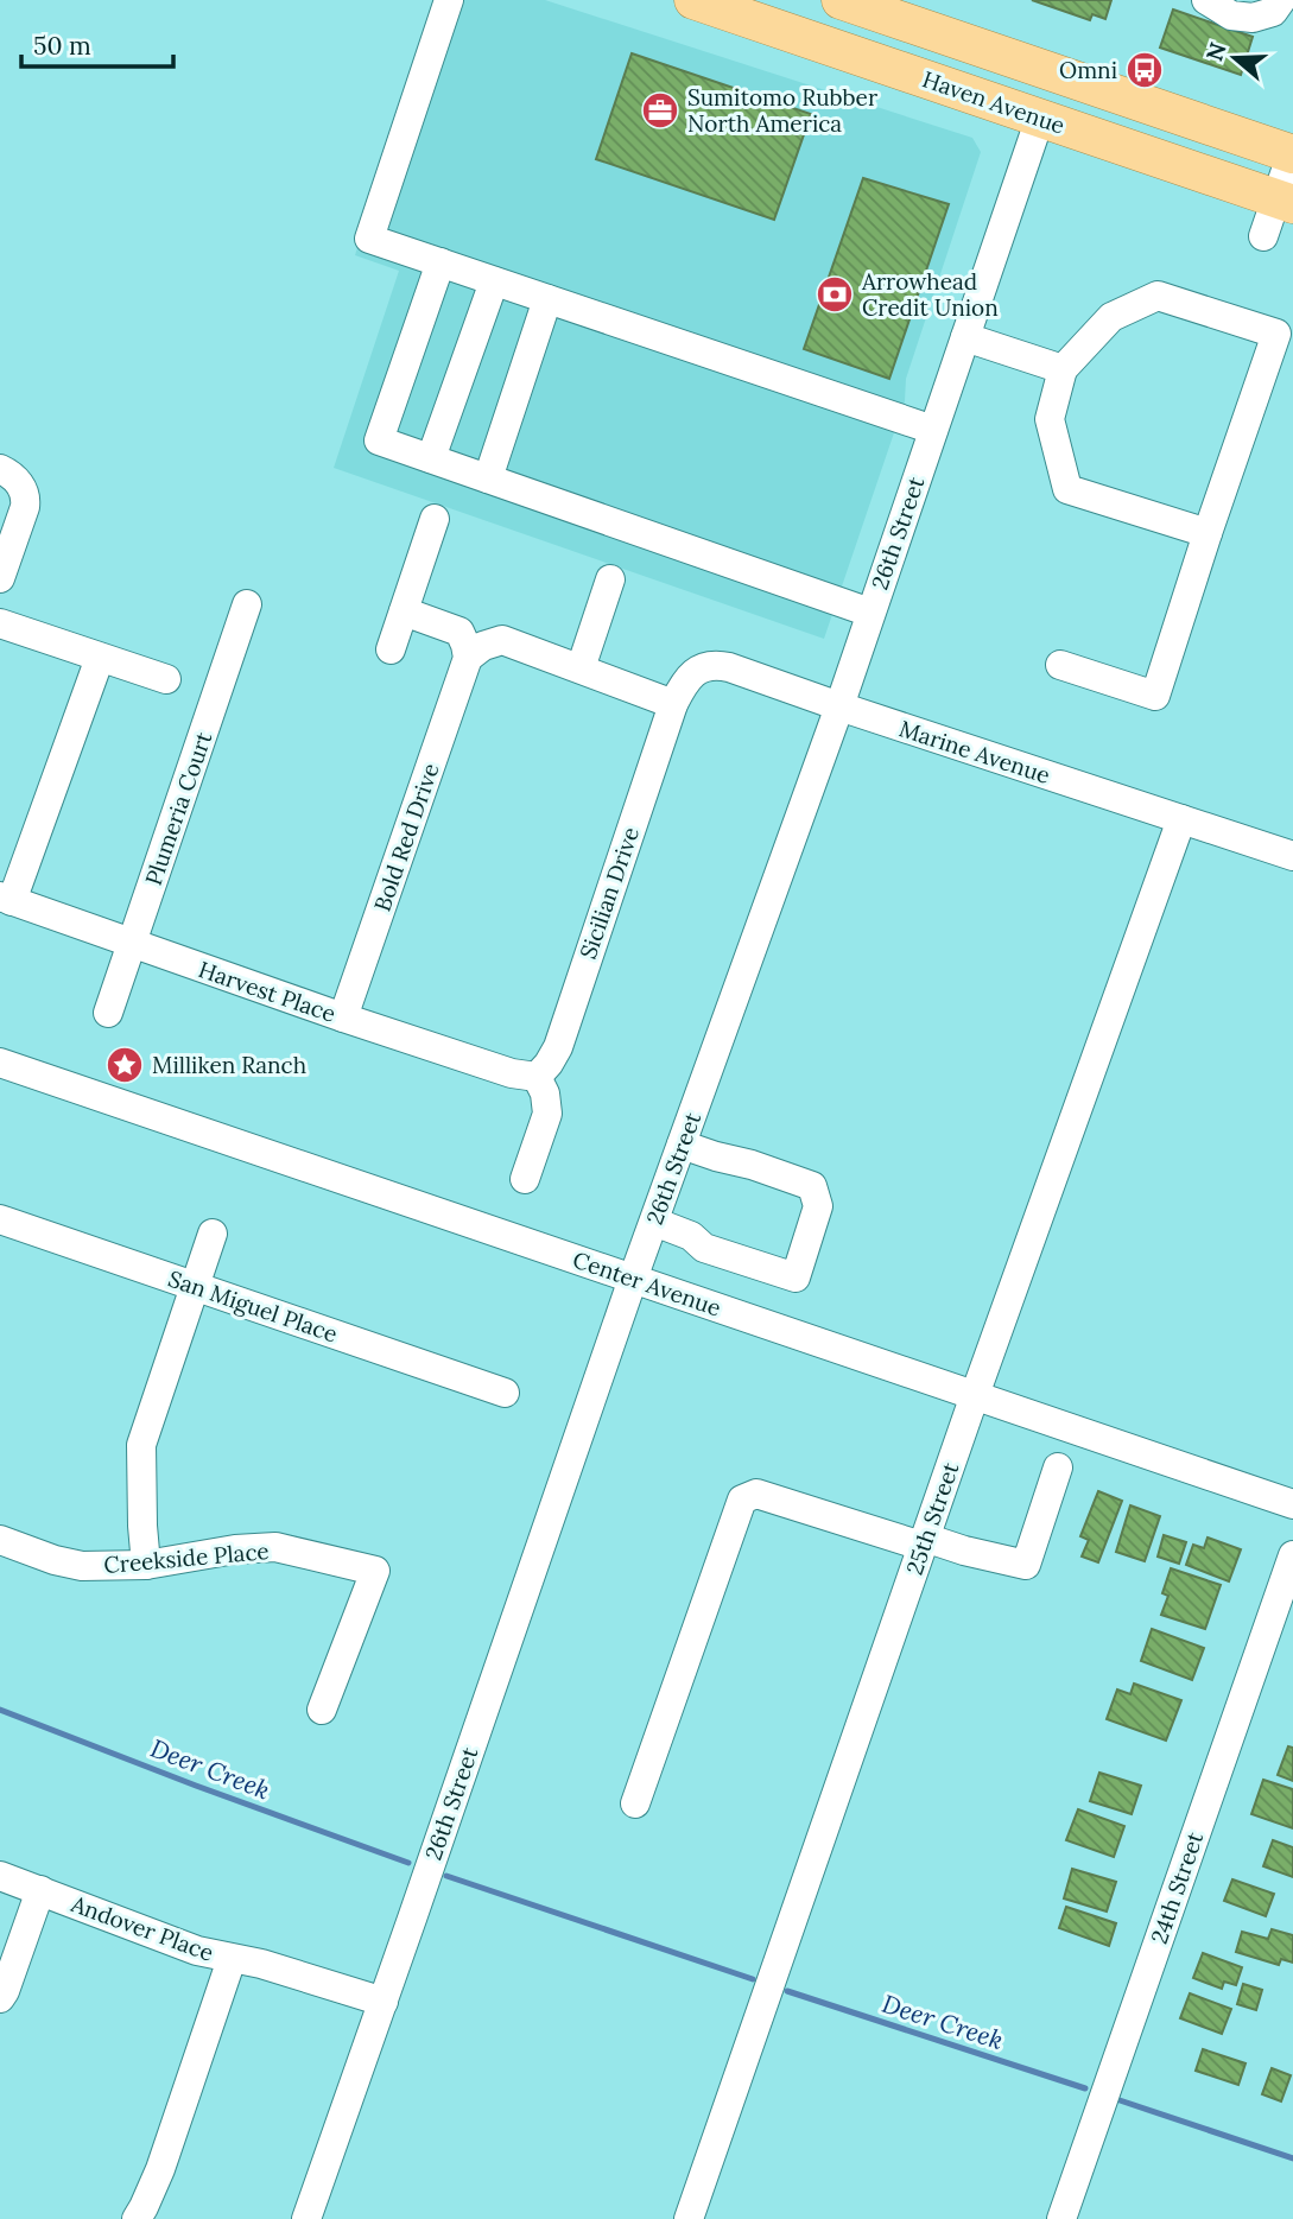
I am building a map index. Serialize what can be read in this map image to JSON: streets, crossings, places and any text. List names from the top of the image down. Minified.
{"streets":{"main road":["Haven Avenue"],"street":["26th Street","Marine Avenue","Plumeria Court","Bold Red Drive","Sicilian Drive","Harvest Place","Center Avenue","San Miguel Place","25th Street","Creekside Place","24th Street","Andover Place"]},"crossings":[["Haven Avenue","26th Street"],["26th Street","Marine Avenue"],["26th Street","Center Avenue"],["26th Street","Andover Place"],["Marine Avenue","Sicilian Drive"],["Marine Avenue","25th Street"],["Plumeria Court","Harvest Place"],["Bold Red Drive","Harvest Place"],["Sicilian Drive","Harvest Place"],["Center Avenue","25th Street"]],"water":["Deer Creek"],"places":{"bus stop":["Omni"],"office":["Sumitomo Rubber North America"],"bank":["Arrowhead Credit Union"],"place":["Milliken Ranch"]},"scale_bar":"50 m","north":"left"}
